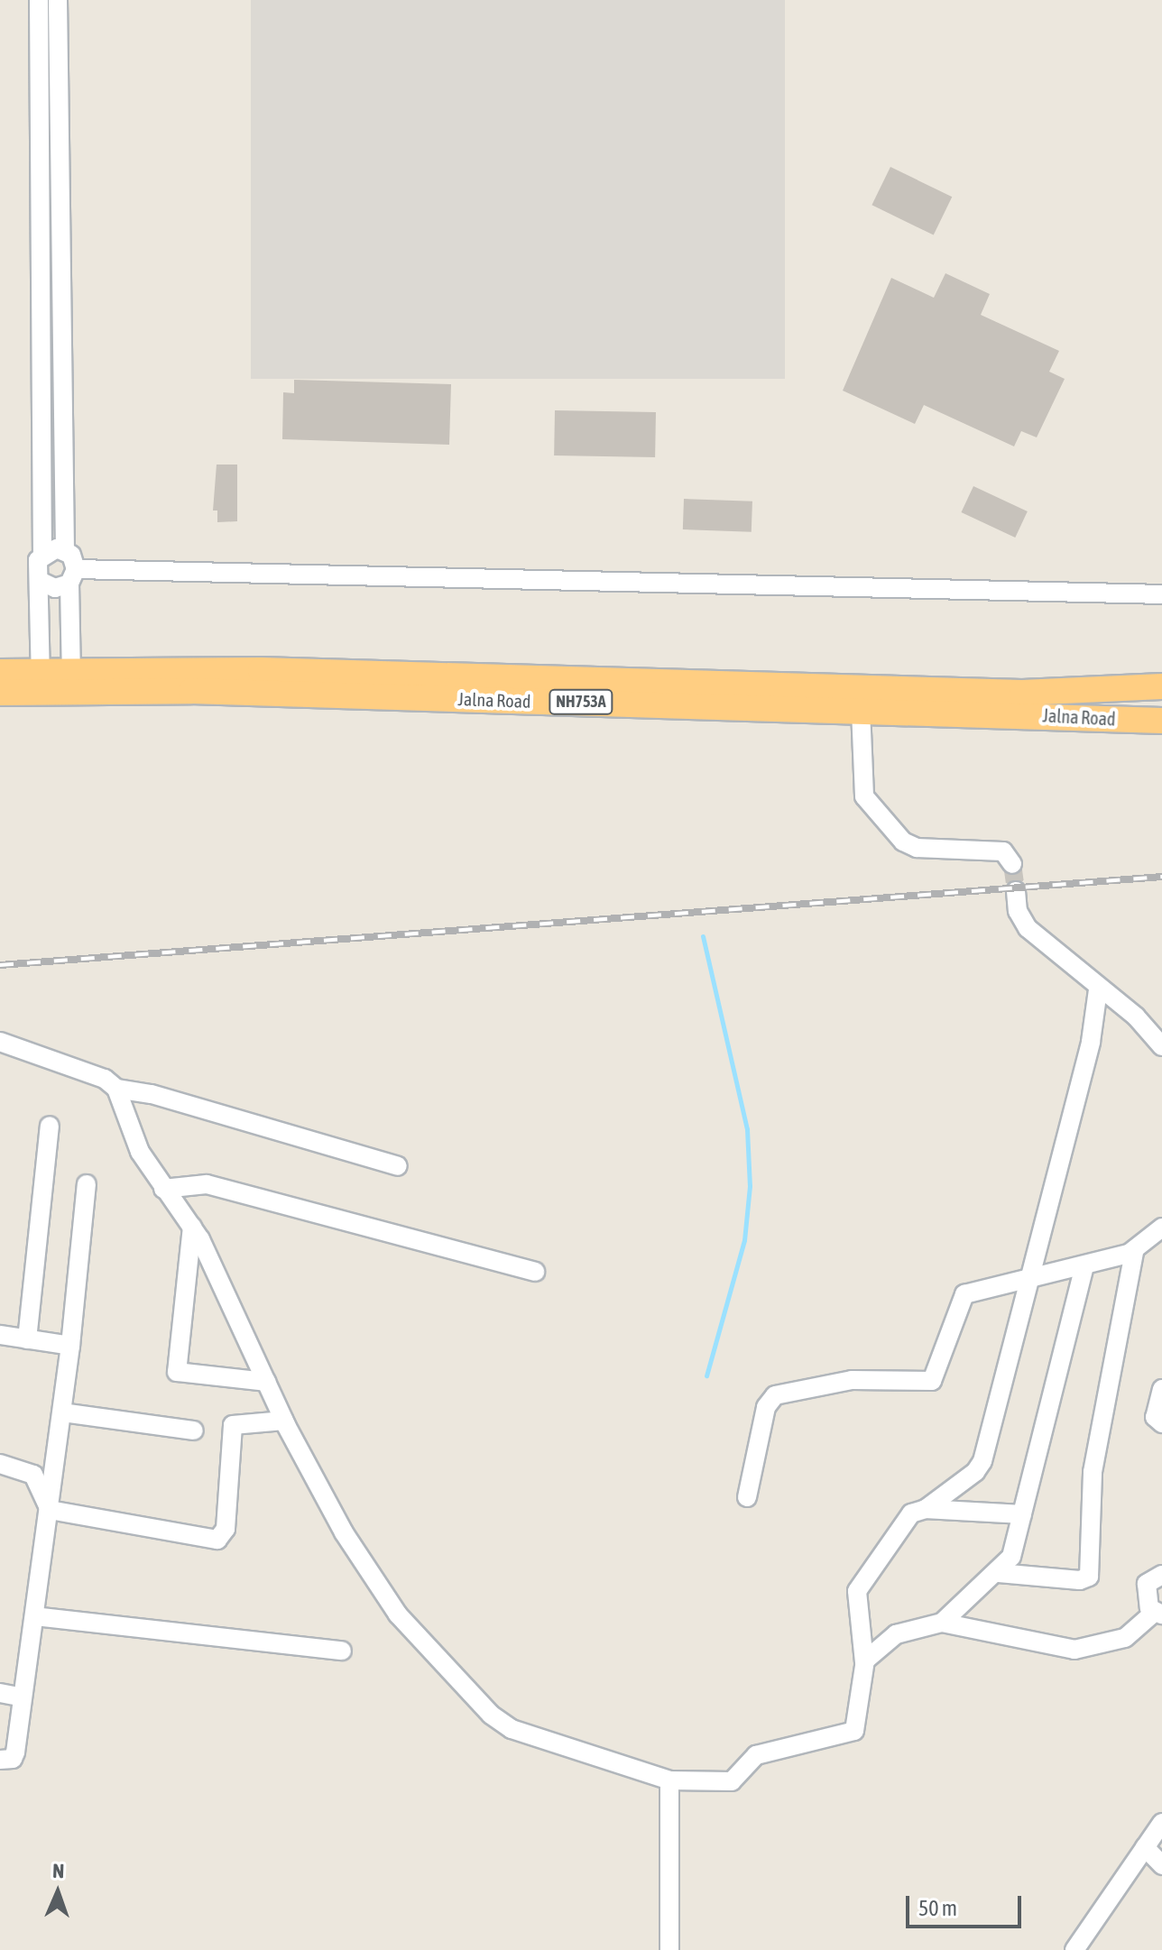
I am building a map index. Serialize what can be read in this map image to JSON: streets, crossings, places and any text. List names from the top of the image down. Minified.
{"streets":{"highway":["Jalna Road","NH753A"]},"scale_bar":"50 m","north":"top"}
